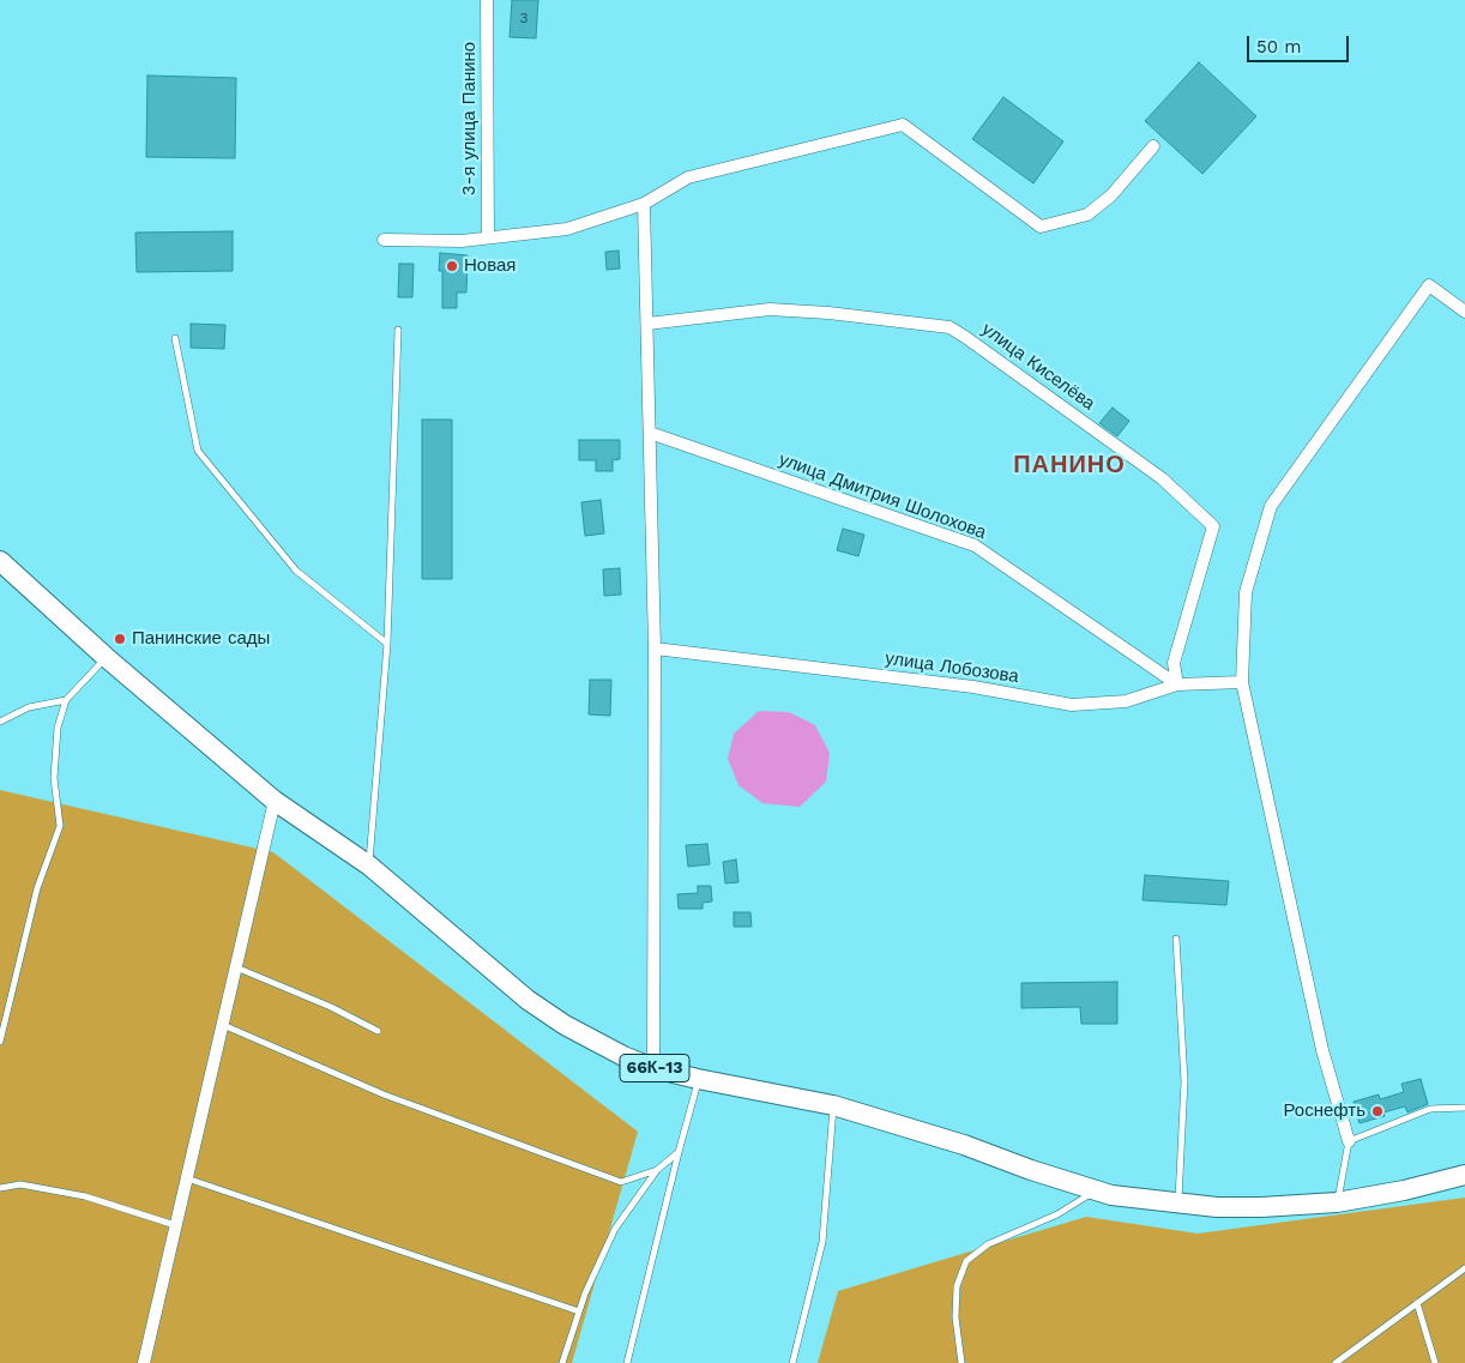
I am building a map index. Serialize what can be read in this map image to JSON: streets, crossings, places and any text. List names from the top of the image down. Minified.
{"streets":{"main road":["66К-13"],"street":["3-я улица Панино","улица Киселёва","улица Дмитрия Шолохова","улица Лобозова"]},"crossings":[["улица Киселёва","улица Дмитрия Шолохова"],["улица Киселёва","улица Лобозова"],["улица Дмитрия Шолохова","улица Лобозова"]],"districts":["ПАНИНО"],"places":["Новая","Панинские сады","Роснефть"],"house_numbers":["3"],"scale_bar":"50 m"}
